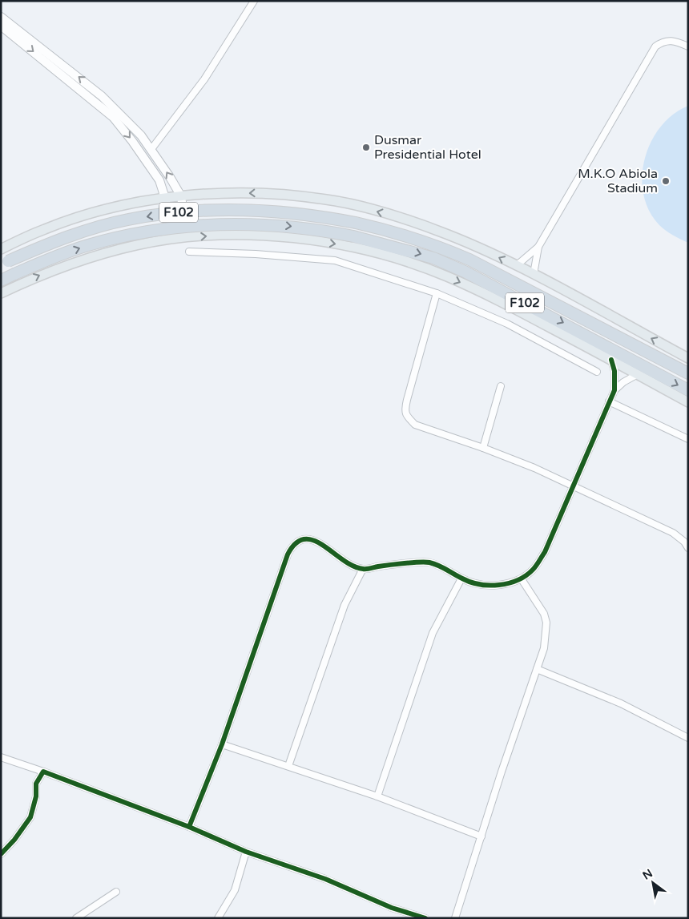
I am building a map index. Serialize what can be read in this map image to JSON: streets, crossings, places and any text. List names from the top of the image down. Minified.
{"streets":{"highway":["F102"]},"places":["Dusmar Presidential Hotel","M.K.O Abiola Stadium"],"north":"top left"}
